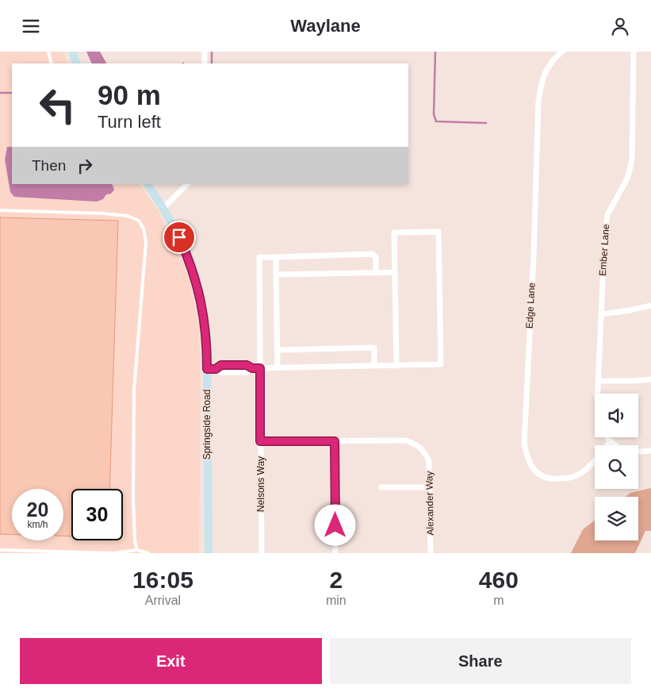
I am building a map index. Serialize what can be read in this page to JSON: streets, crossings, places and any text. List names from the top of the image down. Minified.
{"streets":{"main road":["Springside Road"],"street":["Ember Lane","Edge Lane","Nelsons Way","Alexander Way"]},"crossings":[["Ember Lane","Edge Lane"]],"page":{"header":"Waylane","turn":["90 m","Turn left"],"then":"Then","speed":"20 km/h","limit":"30","eta":["16:05","Arrival","2","min","460","m"],"buttons":["Exit","Share"]}}
